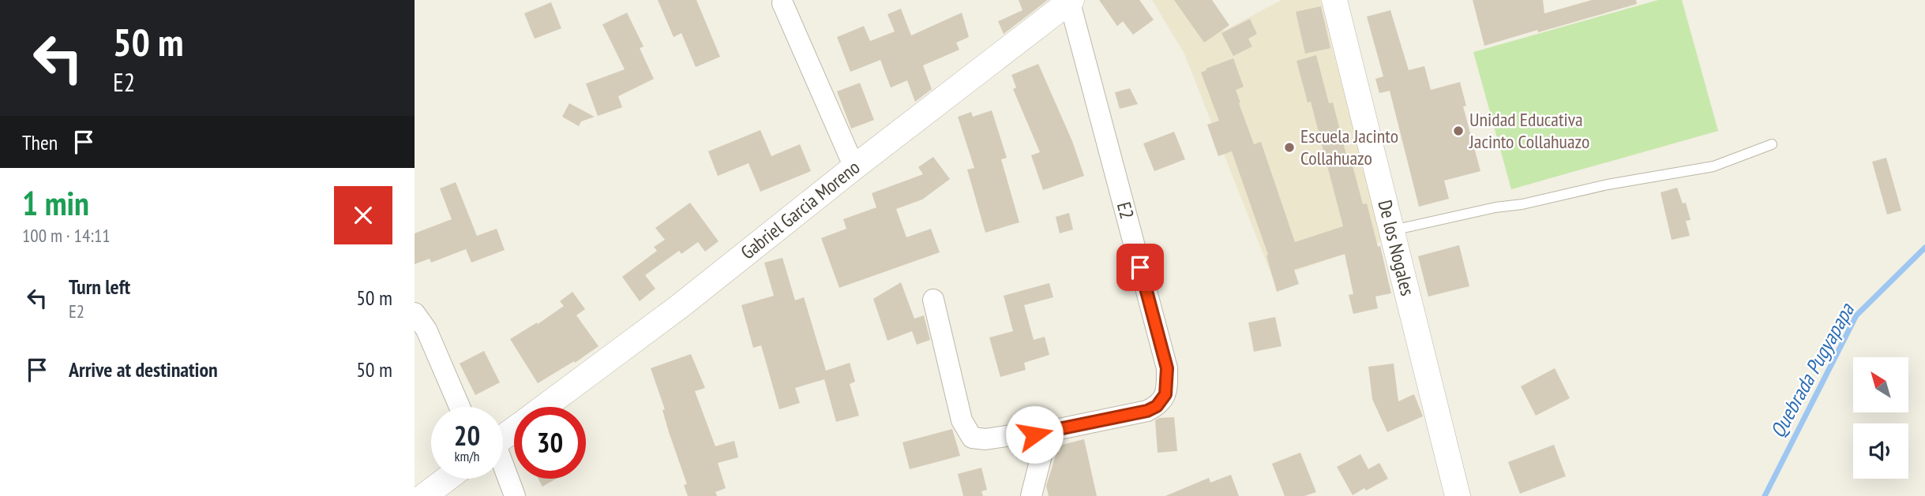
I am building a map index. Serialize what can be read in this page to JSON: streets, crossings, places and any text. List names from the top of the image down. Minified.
{"streets":{"street":["Gabriel Garcia Moreno","E2","De los Nogales"]},"crossings":[["Gabriel Garcia Moreno","E2"]],"water":["Quebrada Pugyapapa"],"places":["Unidad Educativa Jacinto Collahuazo","Escuela Jacinto Collahuazo"],"north":"top left","page":{"turn":["50 m","E2"],"then":"Then","heading":["1 min","100 m · 14:11"],"list":[{"name":"Turn left","note":"E2","value":"50 m"},{"name":"Arrive at destination","value":"50 m"}],"speed":"20 km/h","limit":"30"}}
